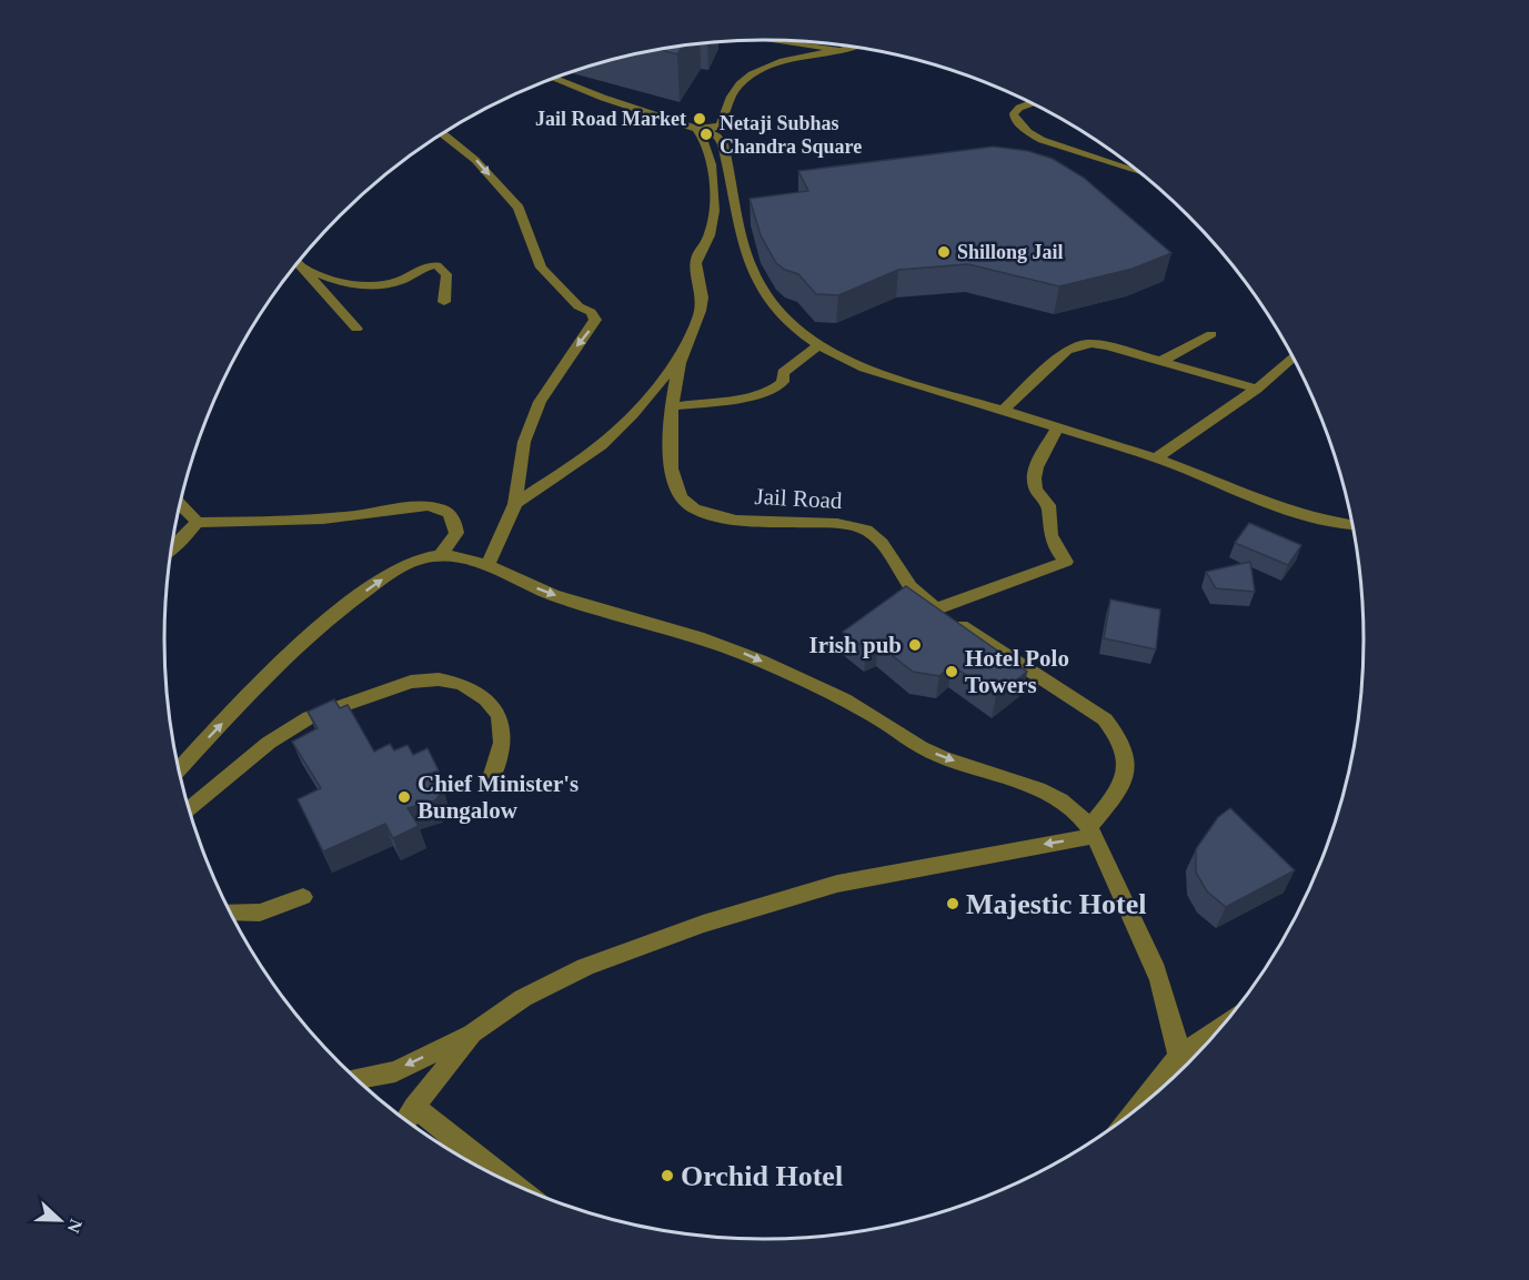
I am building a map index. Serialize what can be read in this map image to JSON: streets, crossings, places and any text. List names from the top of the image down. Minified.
{"streets":{"street":["Jail Road"]},"places":["Jail Road Market","Netaji Subhas Chandra Square","Shillong Jail","Irish pub","Hotel Polo Towers","Chief Minister's Bungalow","Majestic Hotel","Orchid Hotel"],"north":"right"}
